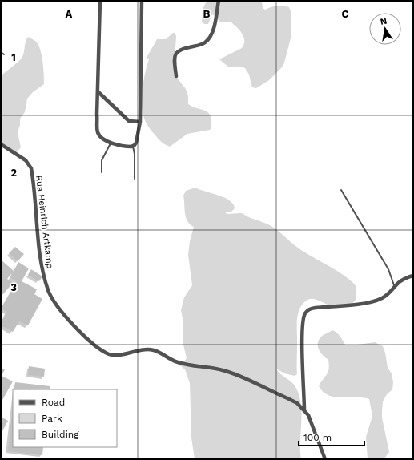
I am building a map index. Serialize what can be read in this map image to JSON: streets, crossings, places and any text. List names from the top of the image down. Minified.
{"streets":{"street":["Rua Heinrich Artkamp"]},"legend":["Road","Park","Building"],"scale_bar":"100 m","north":"top","grid":{"columns":["A","B","C"],"rows":["1","2","3"]}}
